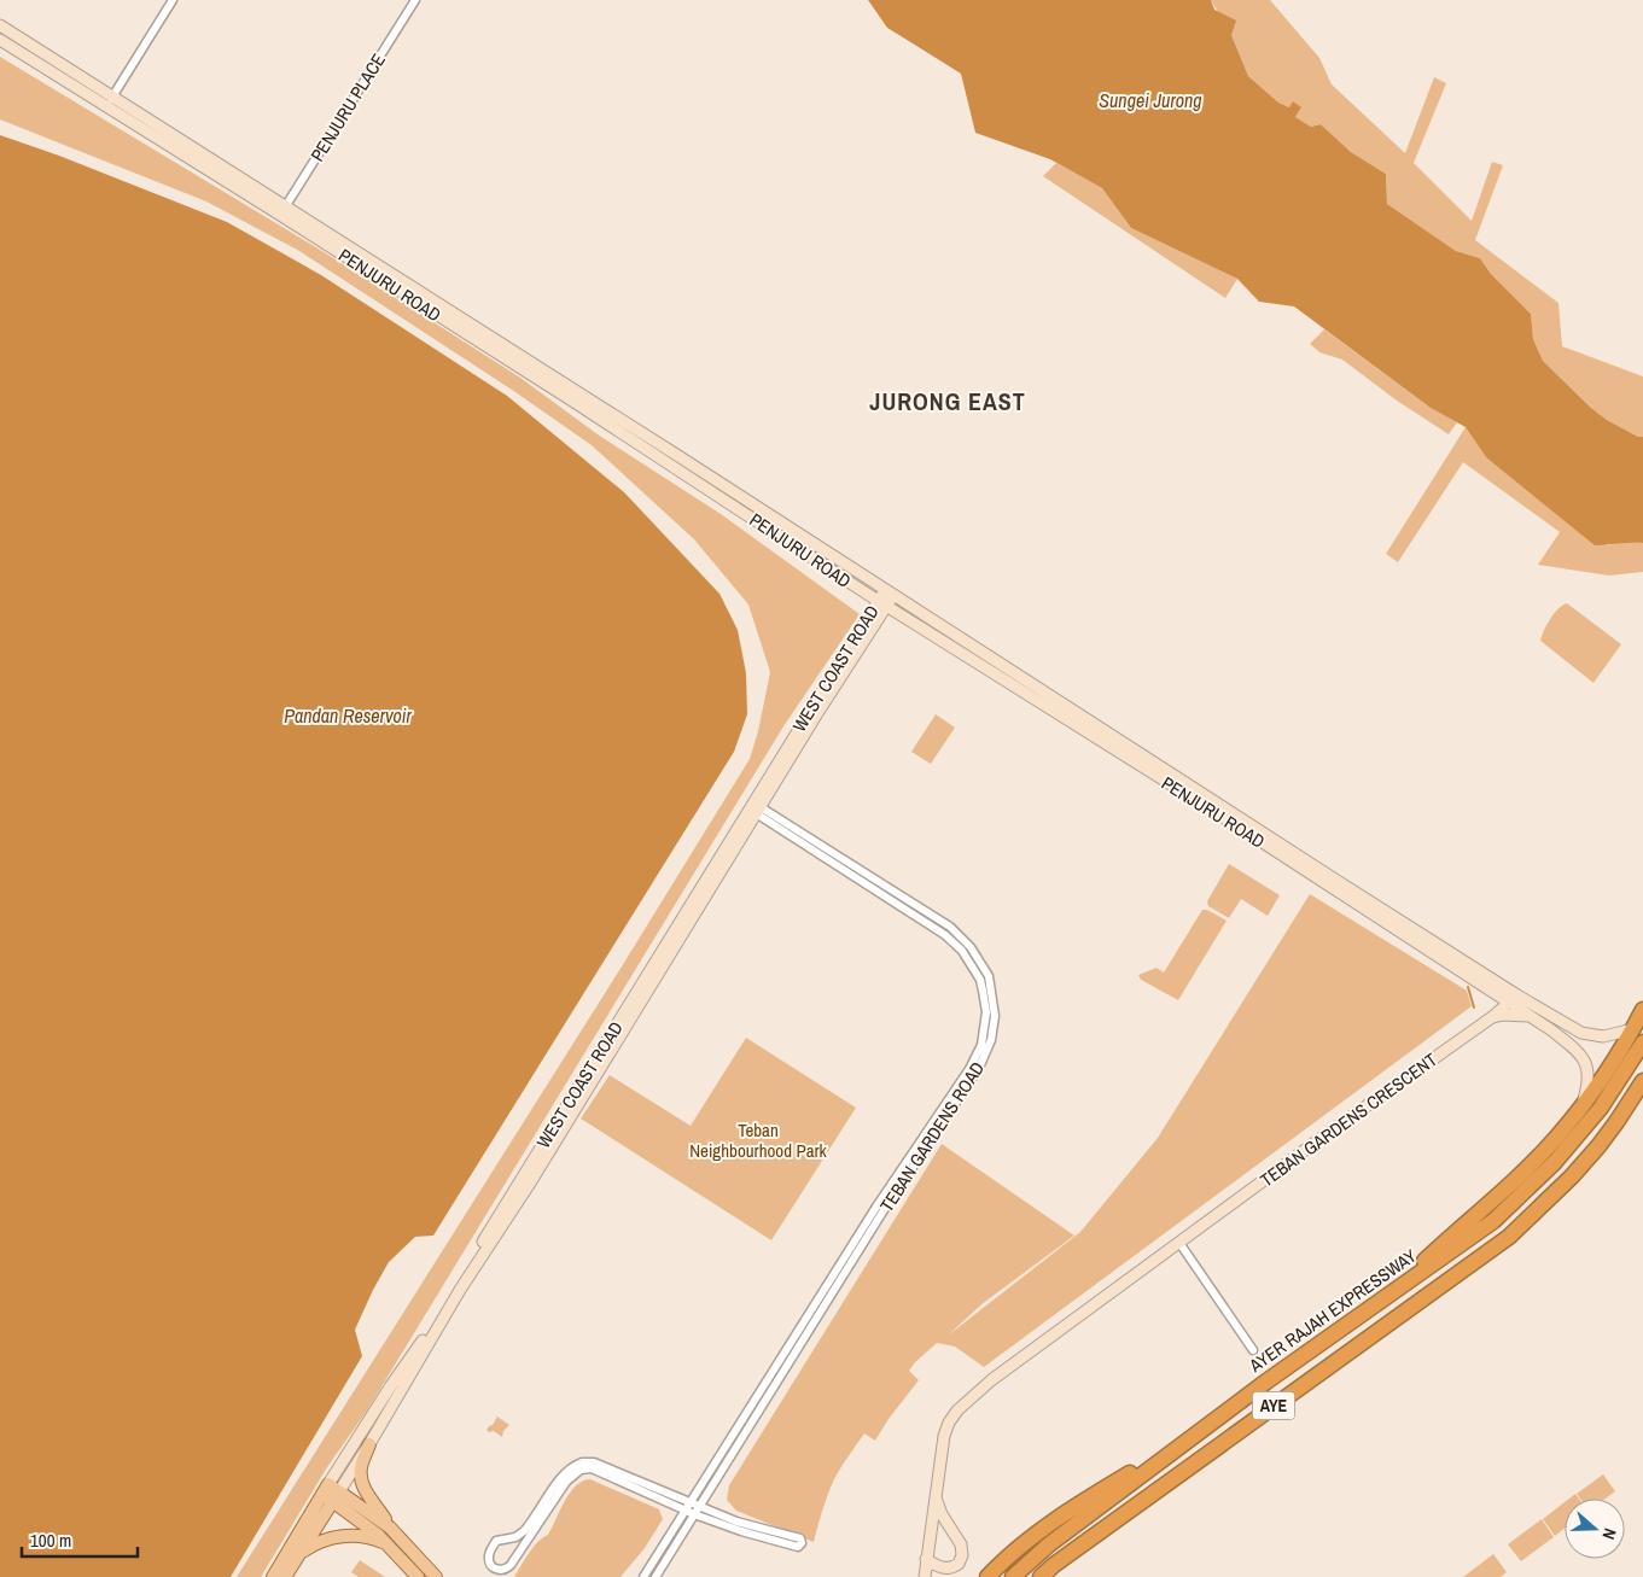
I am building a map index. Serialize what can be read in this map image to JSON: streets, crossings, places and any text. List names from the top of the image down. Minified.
{"streets":{"highway":["AYER RAJAH EXPRESSWAY","AYE"],"main road":["PENJURU ROAD","WEST COAST ROAD","TEBAN GARDENS CRESCENT"],"street":["PENJURU PLACE","TEBAN GARDENS ROAD"]},"crossings":[["PENJURU PLACE","PENJURU ROAD"],["PENJURU ROAD","WEST COAST ROAD"],["PENJURU ROAD","TEBAN GARDENS CRESCENT"],["WEST COAST ROAD","TEBAN GARDENS ROAD"]],"districts":["JURONG EAST"],"water":["Sungei Jurong","Pandan Reservoir"],"parks":["Teban Neighbourhood Park"],"scale_bar":"100 m","north":"right"}
